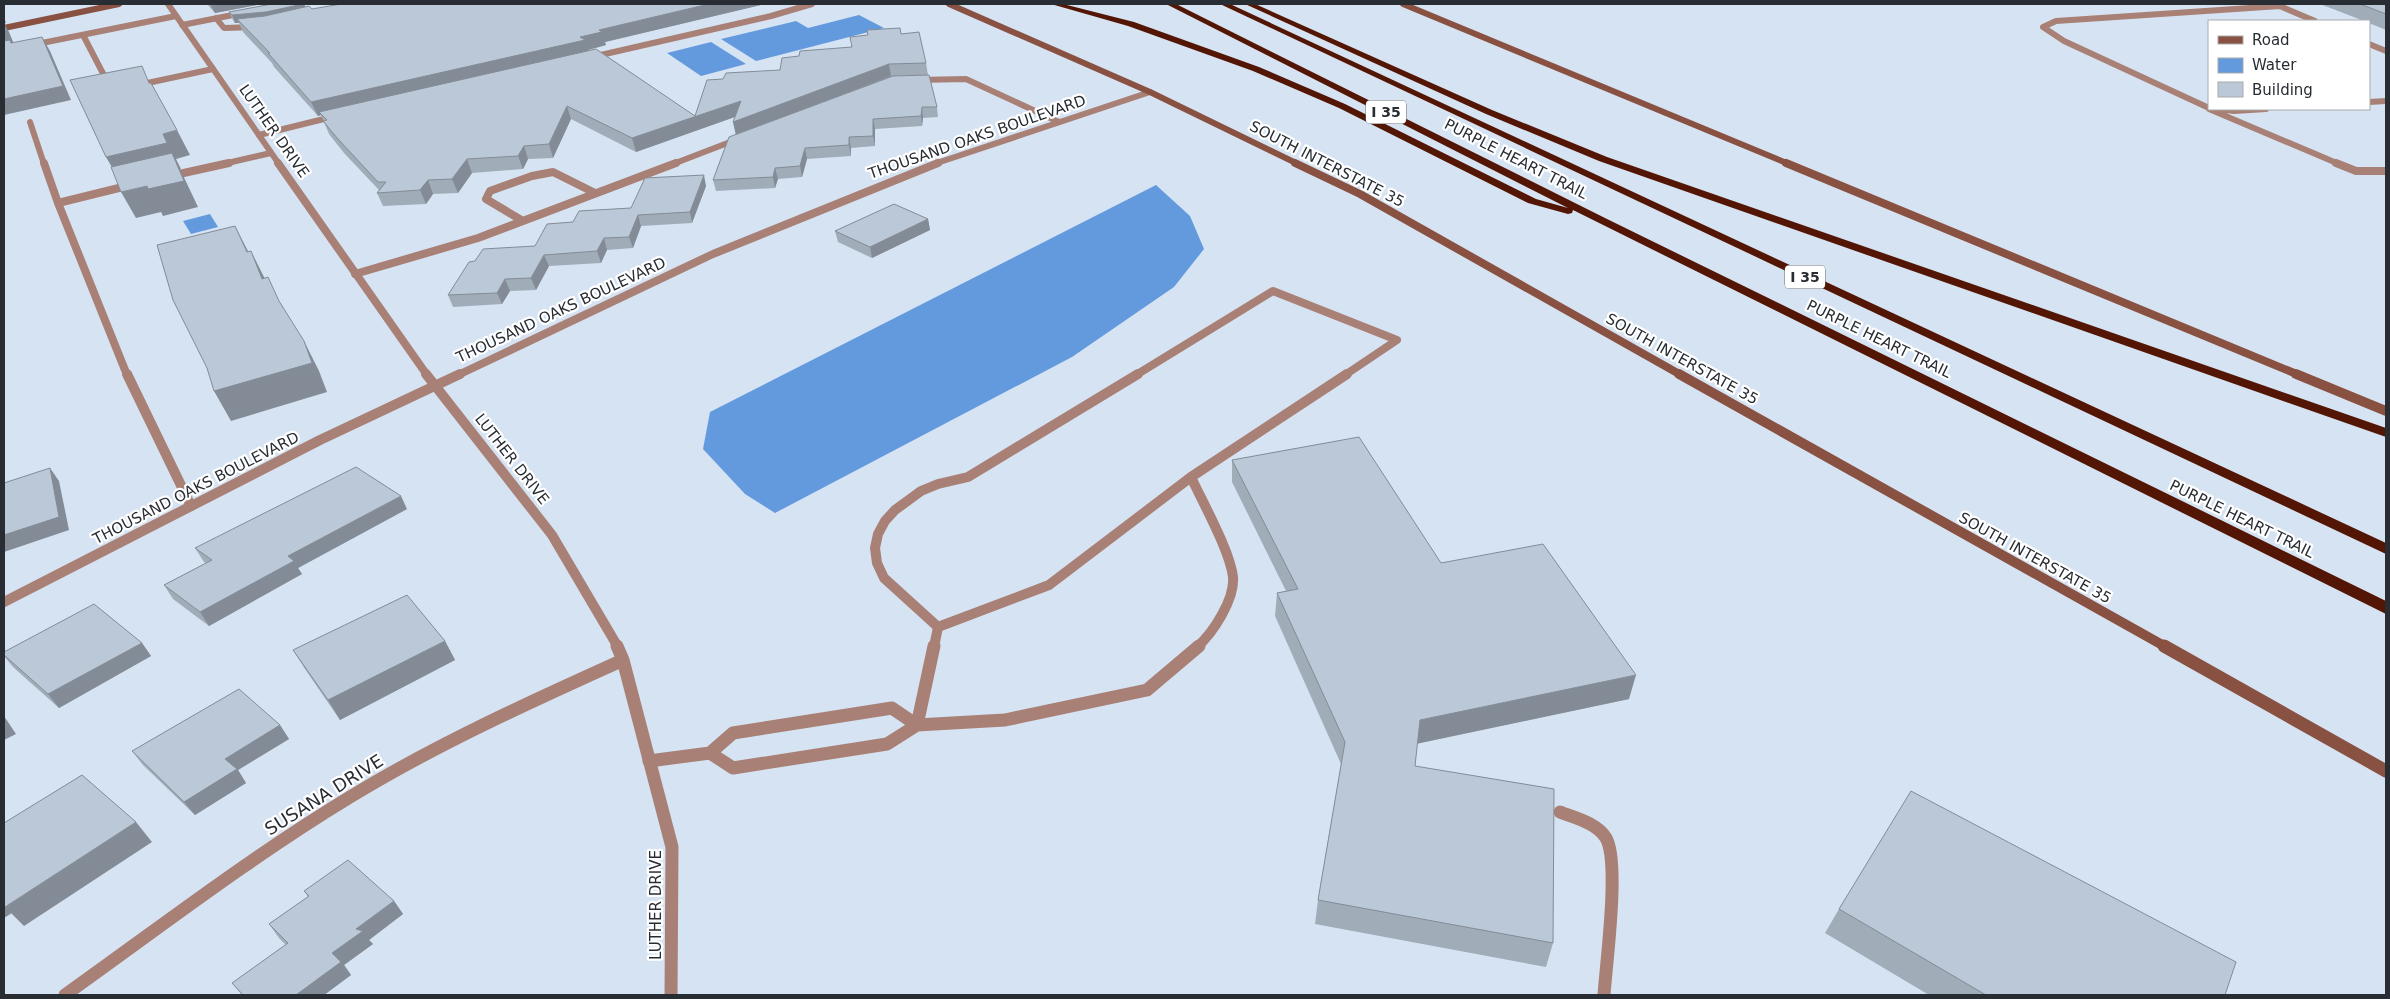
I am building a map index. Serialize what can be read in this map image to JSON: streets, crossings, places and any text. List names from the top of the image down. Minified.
{"streets":{"highway":["I 35","PURPLE HEART TRAIL"],"main road":["SOUTH INTERSTATE 35"],"street":["LUTHER DRIVE","THOUSAND OAKS BOULEVARD","SUSANA DRIVE"]},"crossings":[["LUTHER DRIVE","THOUSAND OAKS BOULEVARD"],["LUTHER DRIVE","SUSANA DRIVE"],["THOUSAND OAKS BOULEVARD","SOUTH INTERSTATE 35"]],"legend":["Road","Water","Building"]}
